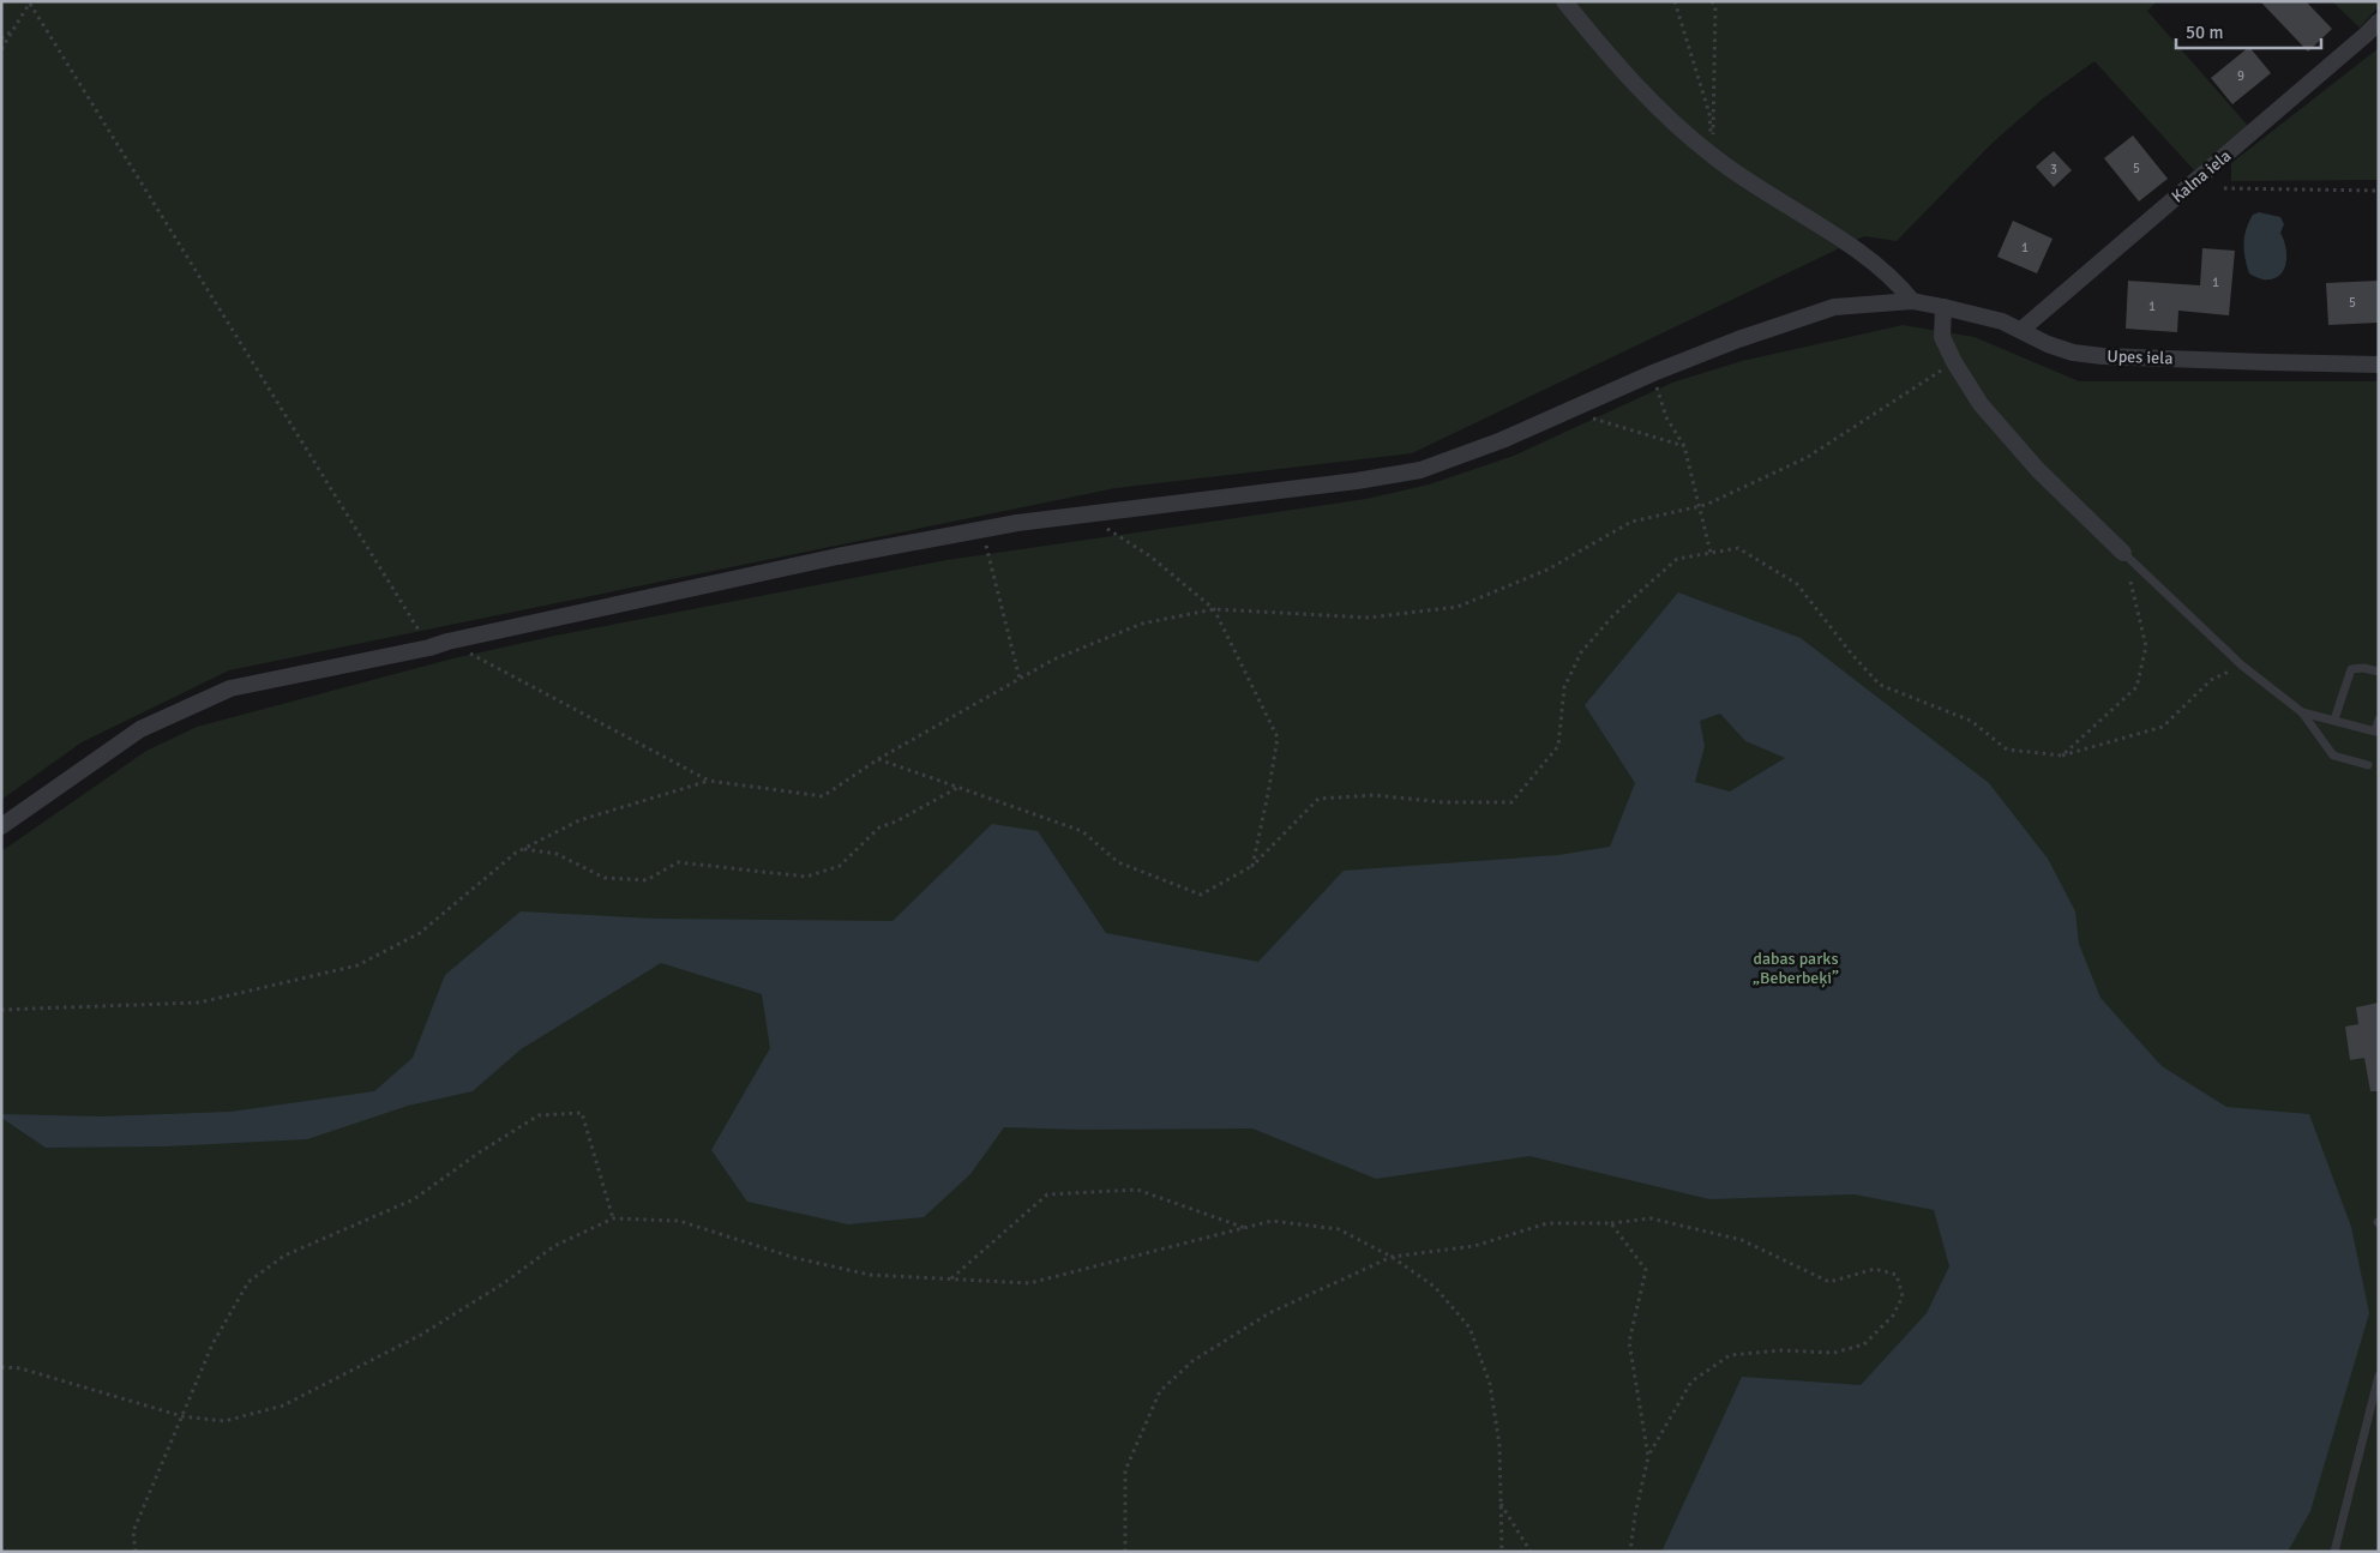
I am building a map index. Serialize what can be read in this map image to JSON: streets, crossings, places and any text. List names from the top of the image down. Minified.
{"streets":{"street":["Kalna iela","Upes iela"]},"crossings":[["Kalna iela","Upes iela"]],"parks":["dabas parks „Beberbeķi”"],"house_numbers":["9","5","3","1","1","5","1"],"scale_bar":"50 m"}
